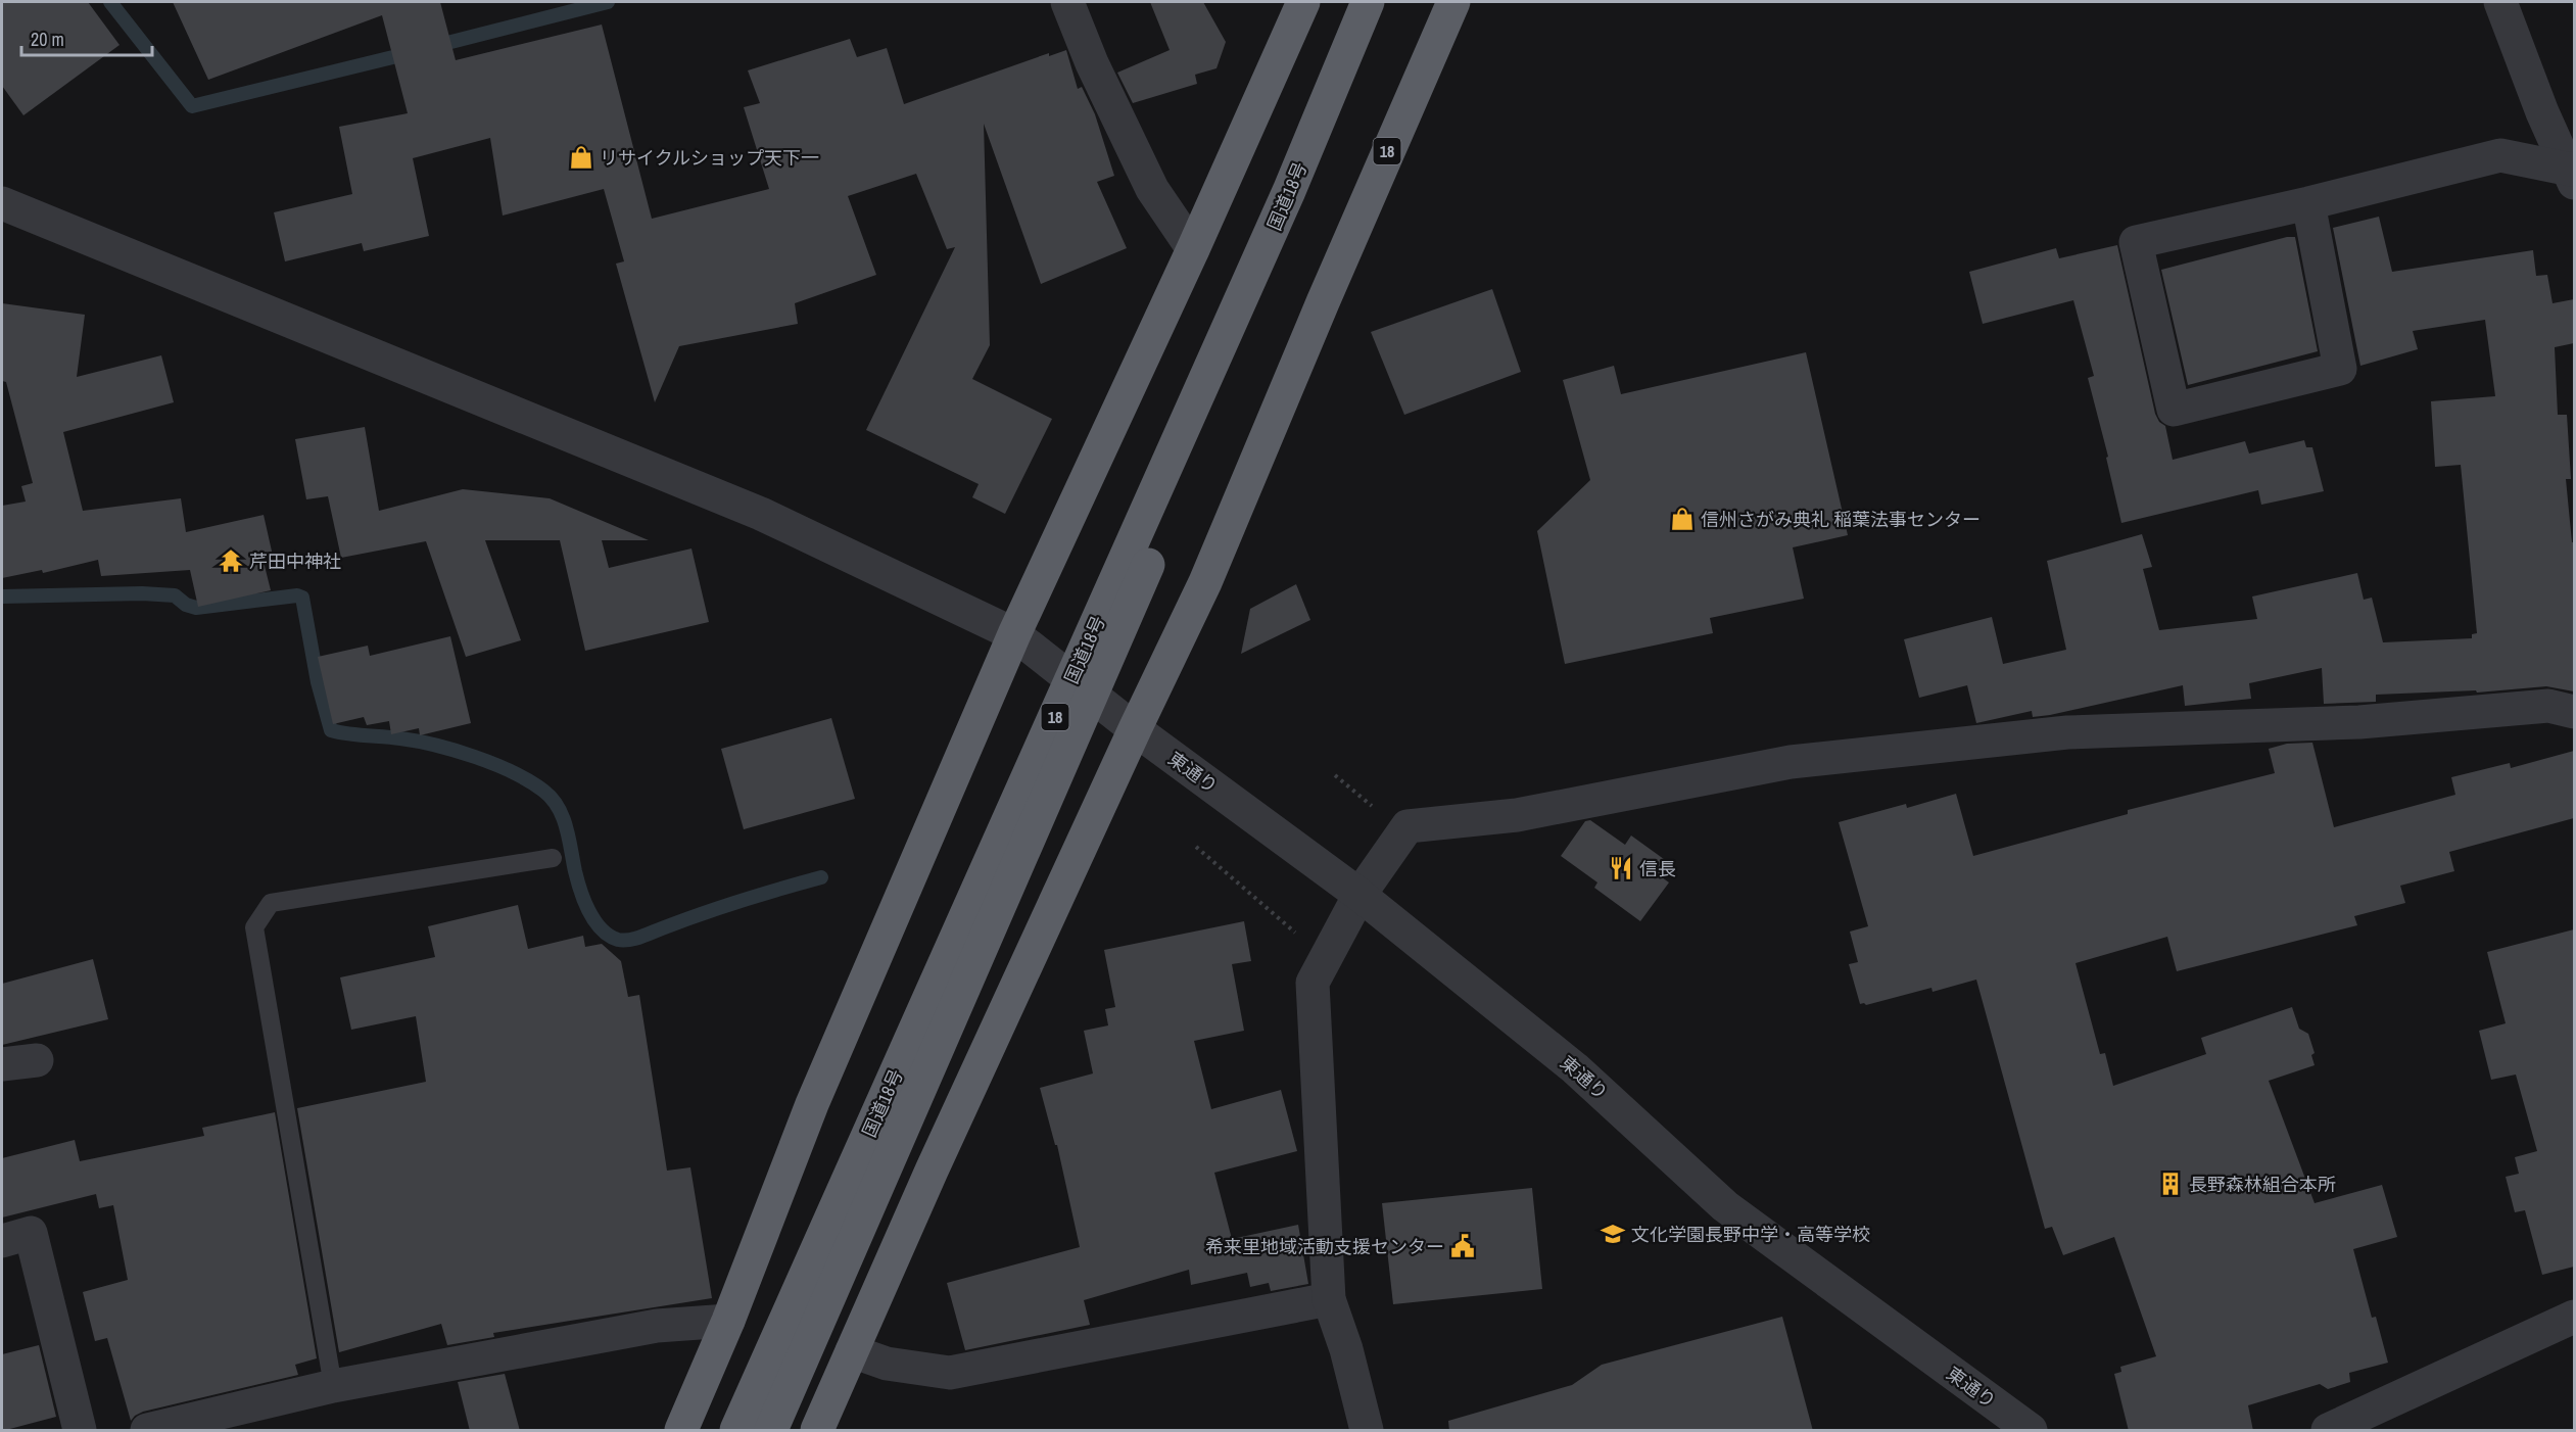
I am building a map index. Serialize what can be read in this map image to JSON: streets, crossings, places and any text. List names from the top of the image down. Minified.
{"streets":{"highway":["18","国道18号"],"street":["東通り"]},"crossings":[["18","東通り"]],"places":{"shop":["リサイクルショップ天下一","信州さがみ典礼 稲葉法事センター"],"temple":["芹田中神社"],"restaurant":["信長"],"building":["長野森林組合本所"],"school or university":["文化学園長野中学・高等学校"],"public building":["希来里地域活動支援センター"]},"scale_bar":"20 m"}
